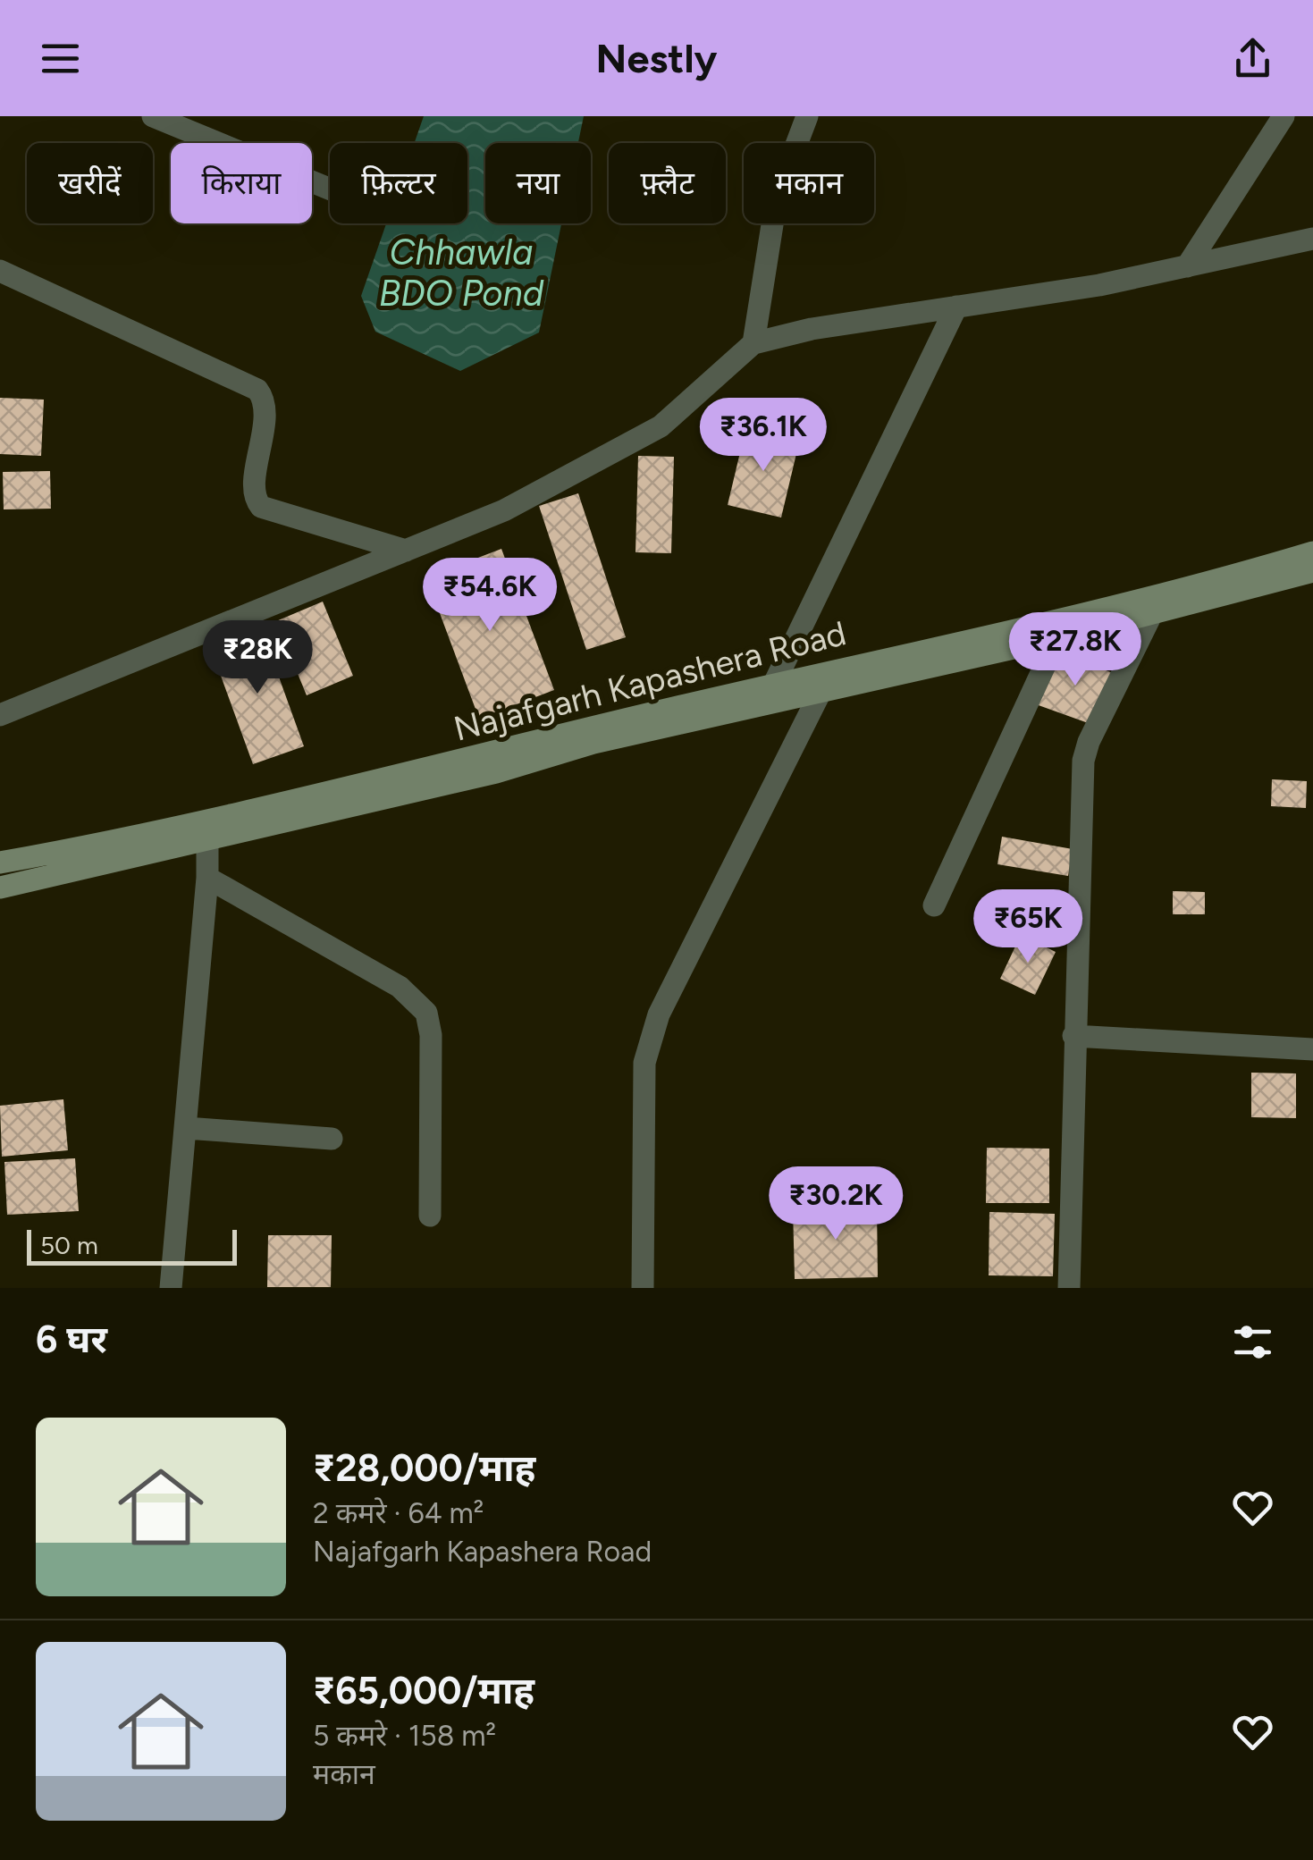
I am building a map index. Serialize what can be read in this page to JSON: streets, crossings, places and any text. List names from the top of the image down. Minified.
{"streets":{"main road":["Najafgarh Kapashera Road"]},"water":["Chhawla BDO Pond"],"scale_bar":"50 m","page":{"header":"Nestly","chip":["खरीदें","किराया","फ़िल्टर","नया","फ़्लैट","मकान"],"price":["₹36.1K","₹54.6K","₹27.8K","₹28K","₹65K","₹30.2K"],"scale":"50 m","heading":"6 घर","list":[{"name":"₹28,000/माह","note":"2 कमरे · 64 m² · Najafgarh Kapashera Road"},{"name":"₹65,000/माह","note":"5 कमरे · 158 m² · मकान"}]}}
